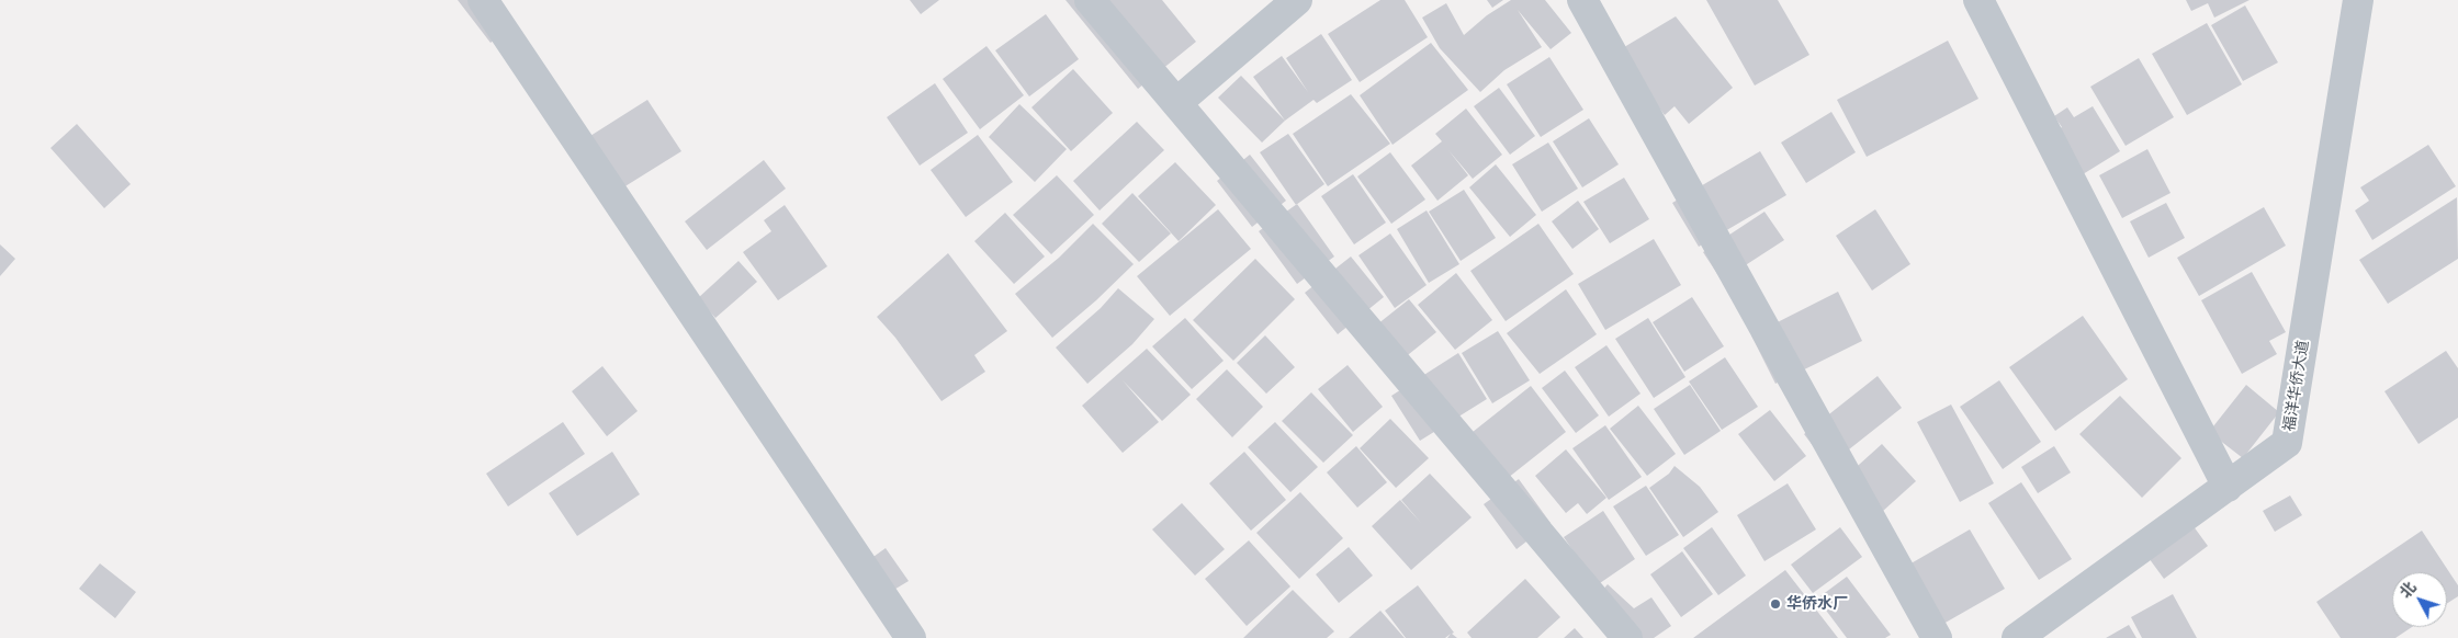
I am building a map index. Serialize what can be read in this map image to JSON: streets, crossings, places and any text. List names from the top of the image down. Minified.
{"streets":{"street":["福洋华侨大道"]},"places":["华侨水厂"],"north":"top left"}
